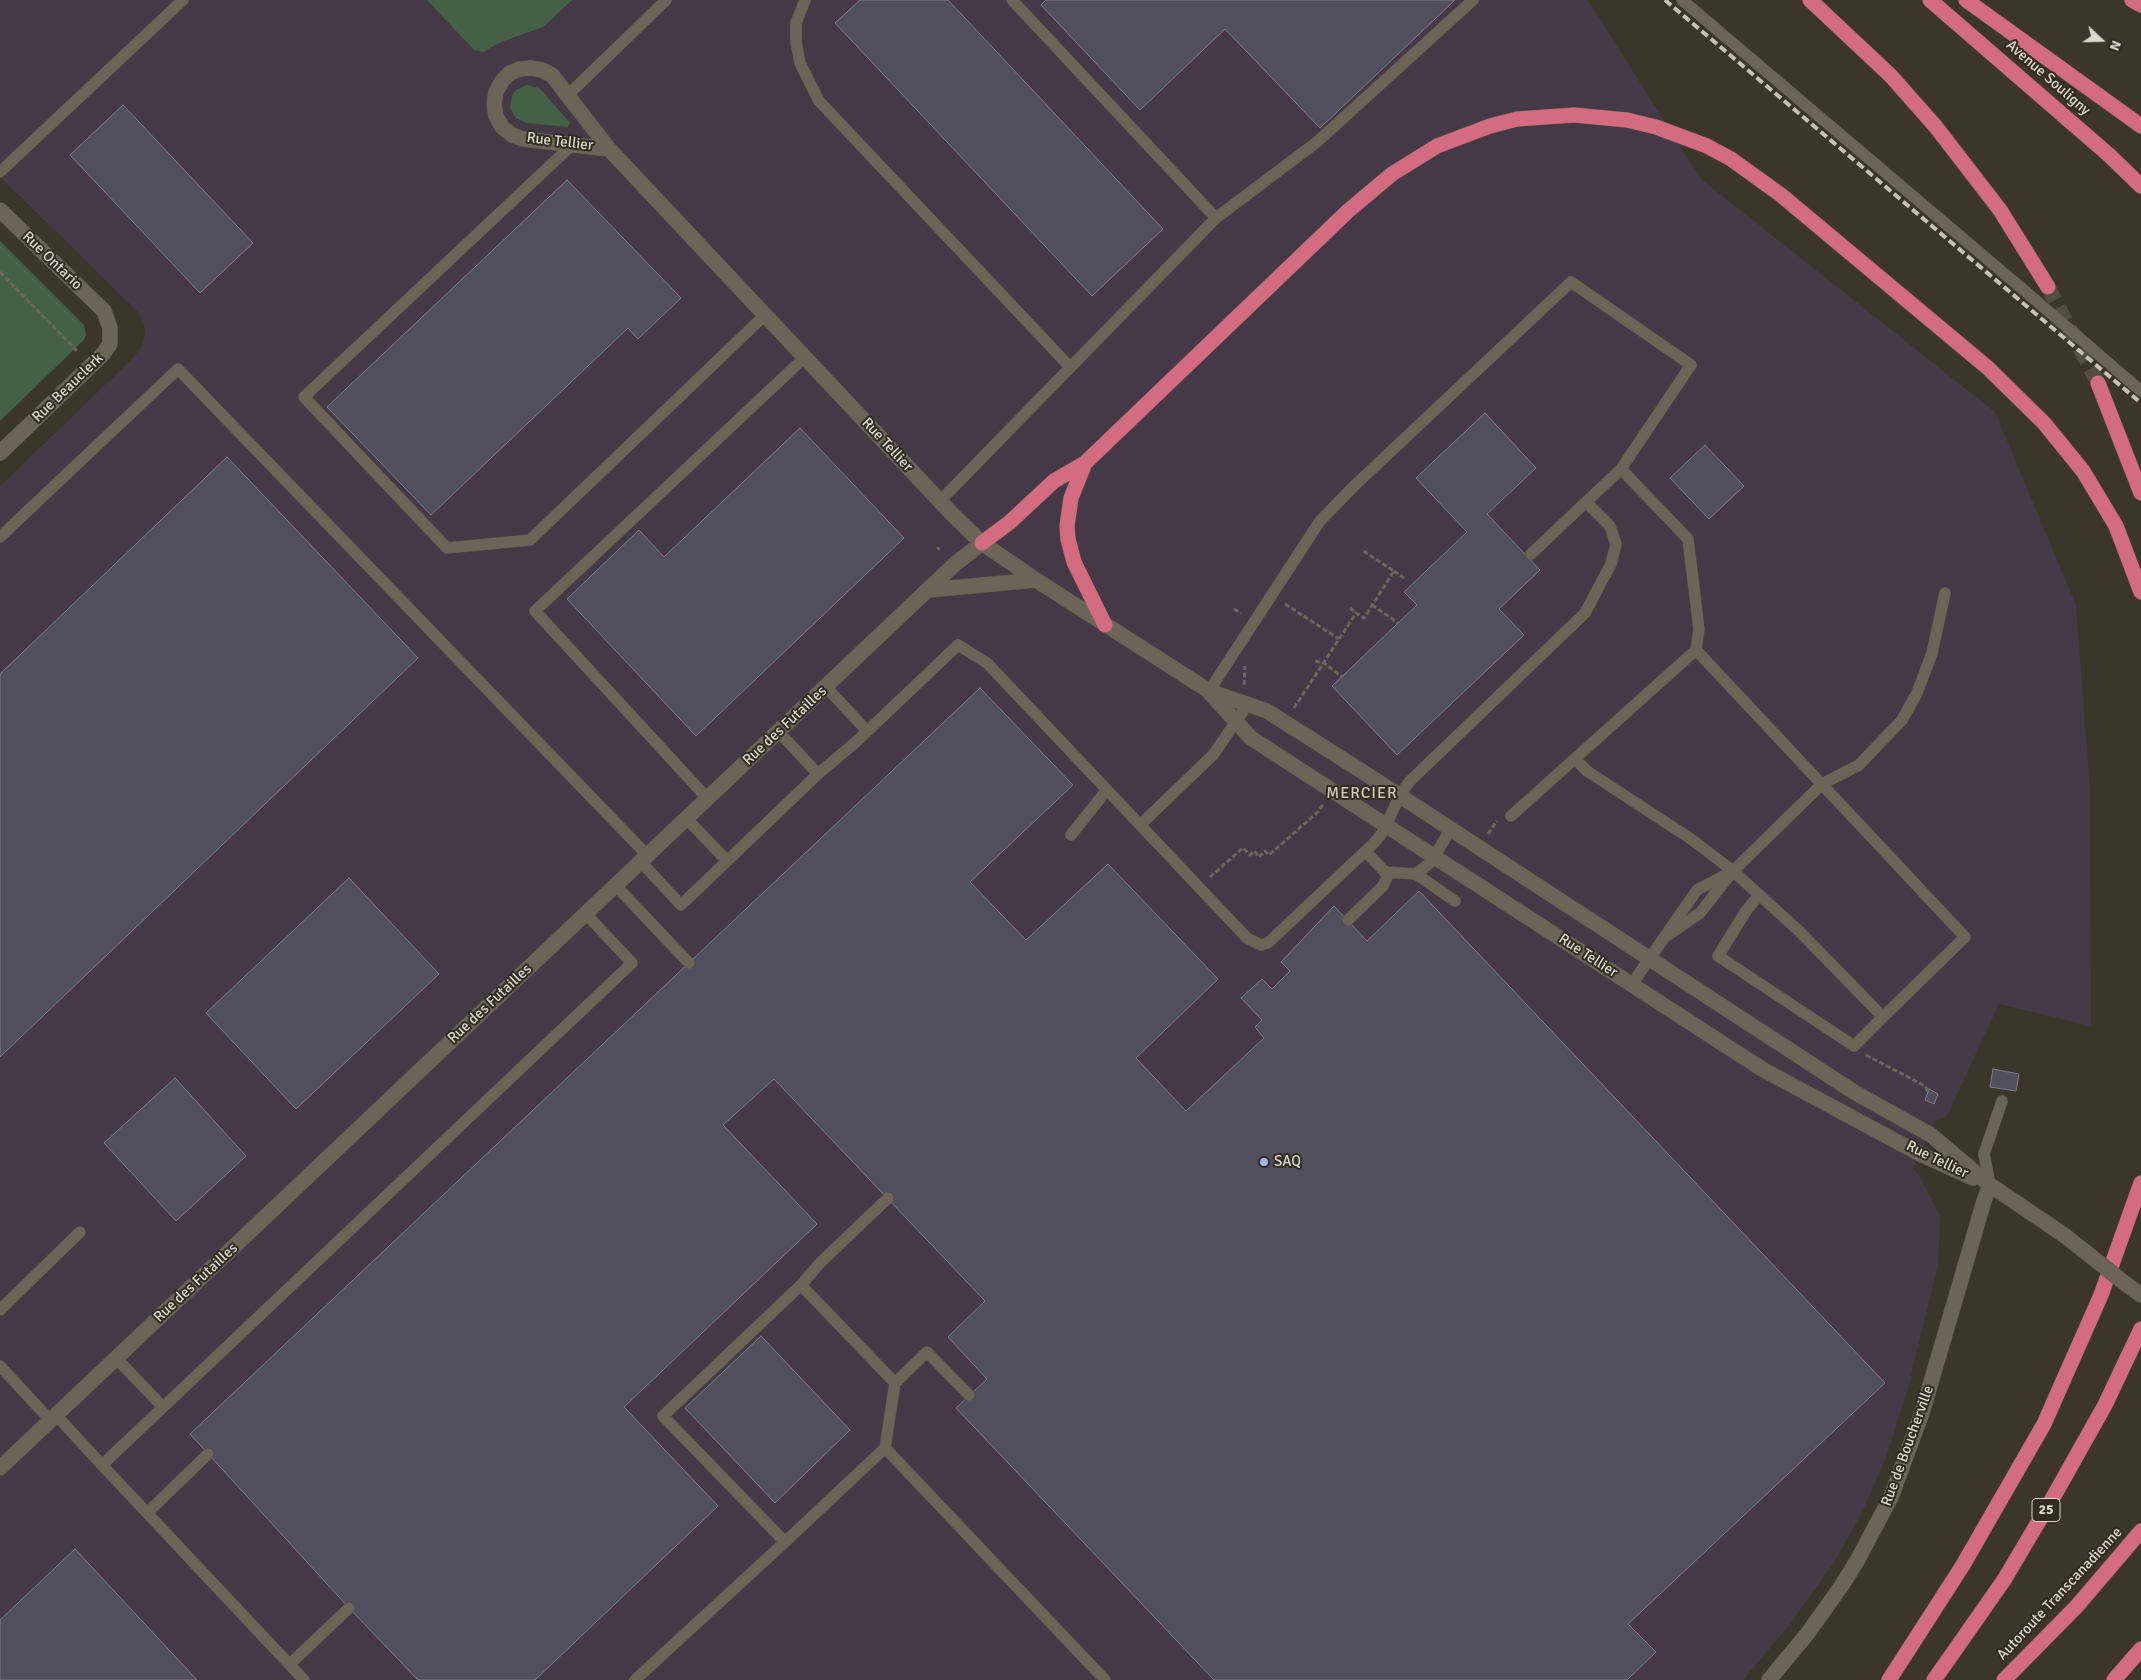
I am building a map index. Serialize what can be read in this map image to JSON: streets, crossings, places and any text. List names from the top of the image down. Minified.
{"streets":{"highway":["Avenue Souligny","25","Autoroute Transcanadienne"],"street":["Rue Tellier","Rue Ontario","Rue Beauclerk","Rue des Futailles","Rue de Boucherville"]},"crossings":[["Rue Tellier","Rue des Futailles"],["Rue Tellier","Rue de Boucherville"],["Rue Ontario","Rue Beauclerk"]],"districts":["MERCIER"],"places":["SAQ"],"north":"right"}
